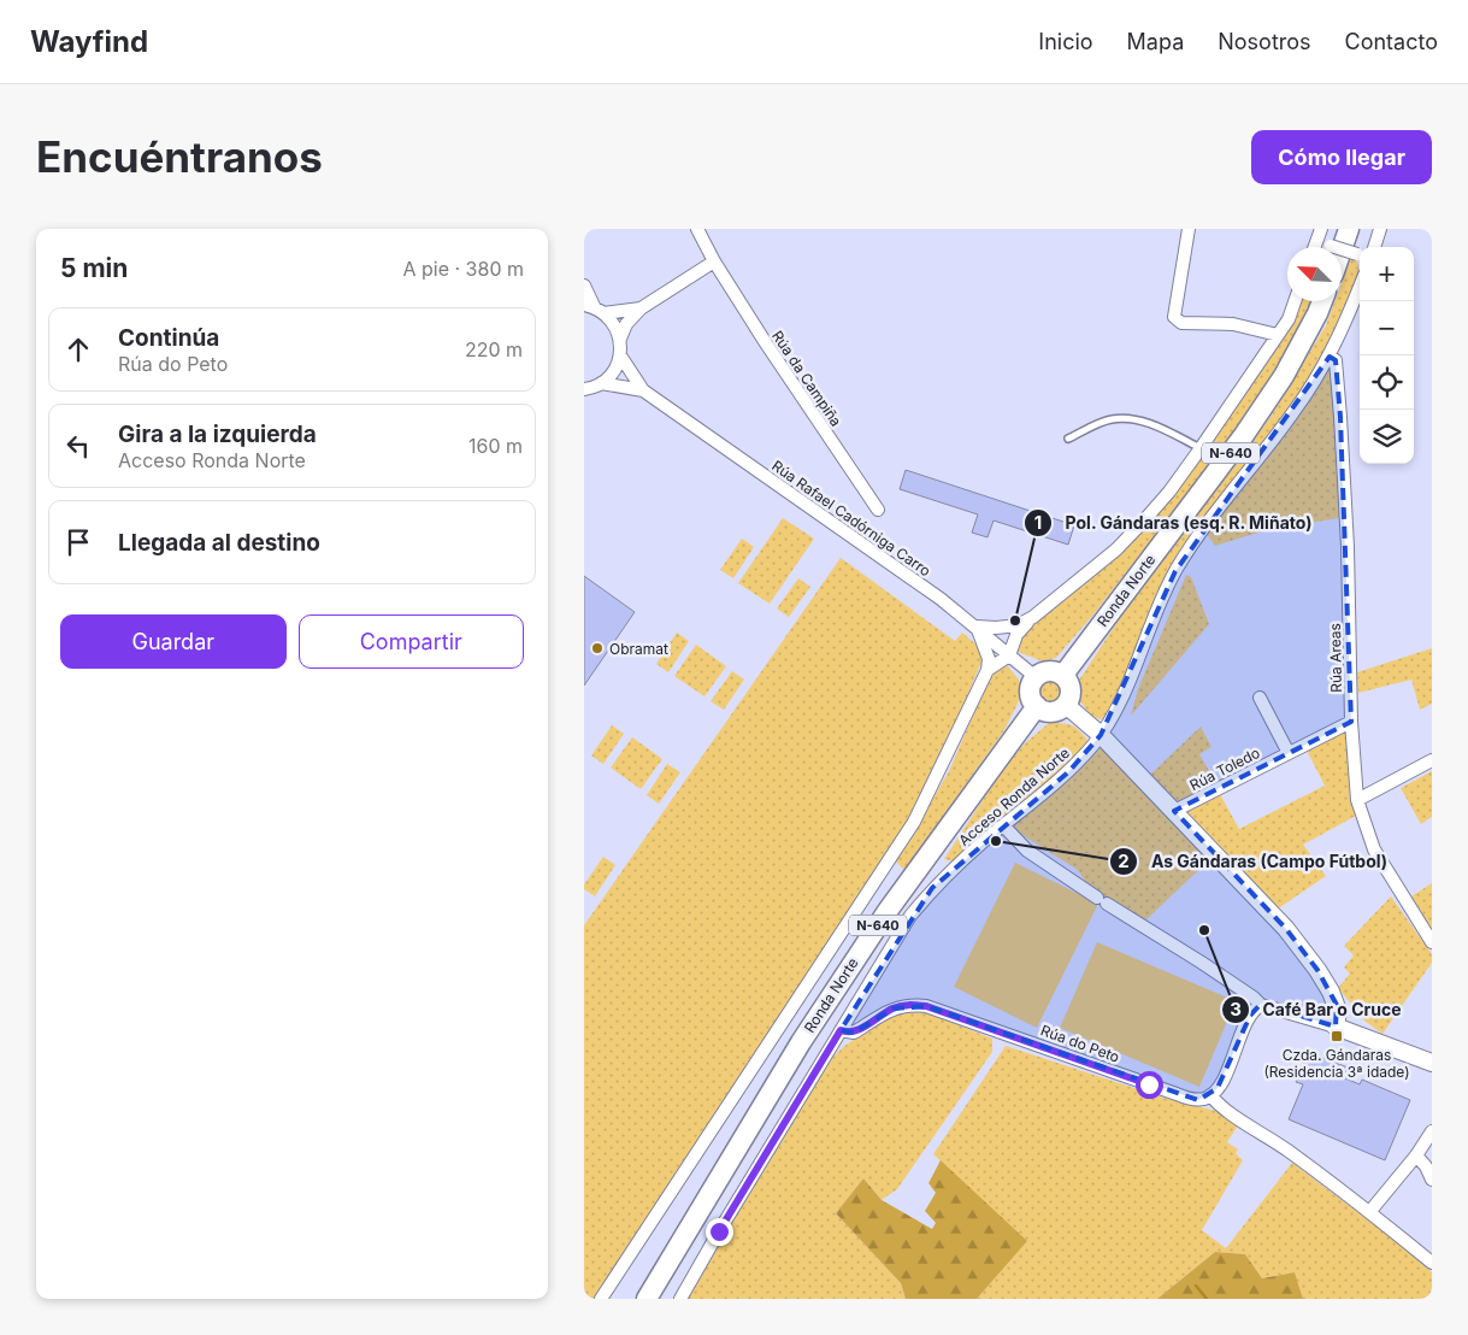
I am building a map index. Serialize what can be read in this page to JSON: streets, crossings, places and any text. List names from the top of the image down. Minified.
{"streets":{"highway":["N-640","Ronda Norte"],"street":["Rúa da Campiña","Rúa Rafael Cadórniga Carro","Rúa Areas","Rúa Toledo","Acceso Ronda Norte","Rúa do Peto"]},"crossings":[["Rúa Rafael Cadórniga Carro","Ronda Norte"],["Rúa Areas","Rúa Toledo"],["Rúa Areas","Acceso Ronda Norte"],["Acceso Ronda Norte","Rúa do Peto"]],"places":{"other":["Pol. Gándaras (esq. R. Miñato)","Obramat","As Gándaras (Campo Fútbol)","Café Bar o Cruce"],"transit":["Czda. Gándaras (Residencia 3ª idade)"]},"north":"top left","page":{"header":"Wayfind","nav":["Inicio","Mapa","Nosotros","Contacto"],"buttons":["Cómo llegar",["Guardar","Compartir"]],"title":"Encuéntranos","heading":["5 min","A pie · 380 m"],"map_buttons":["+","−"],"list":[["Continúa","Rúa do Peto","220 m"],["Gira a la izquierda","Acceso Ronda Norte","160 m"],"Llegada al destino"]}}
